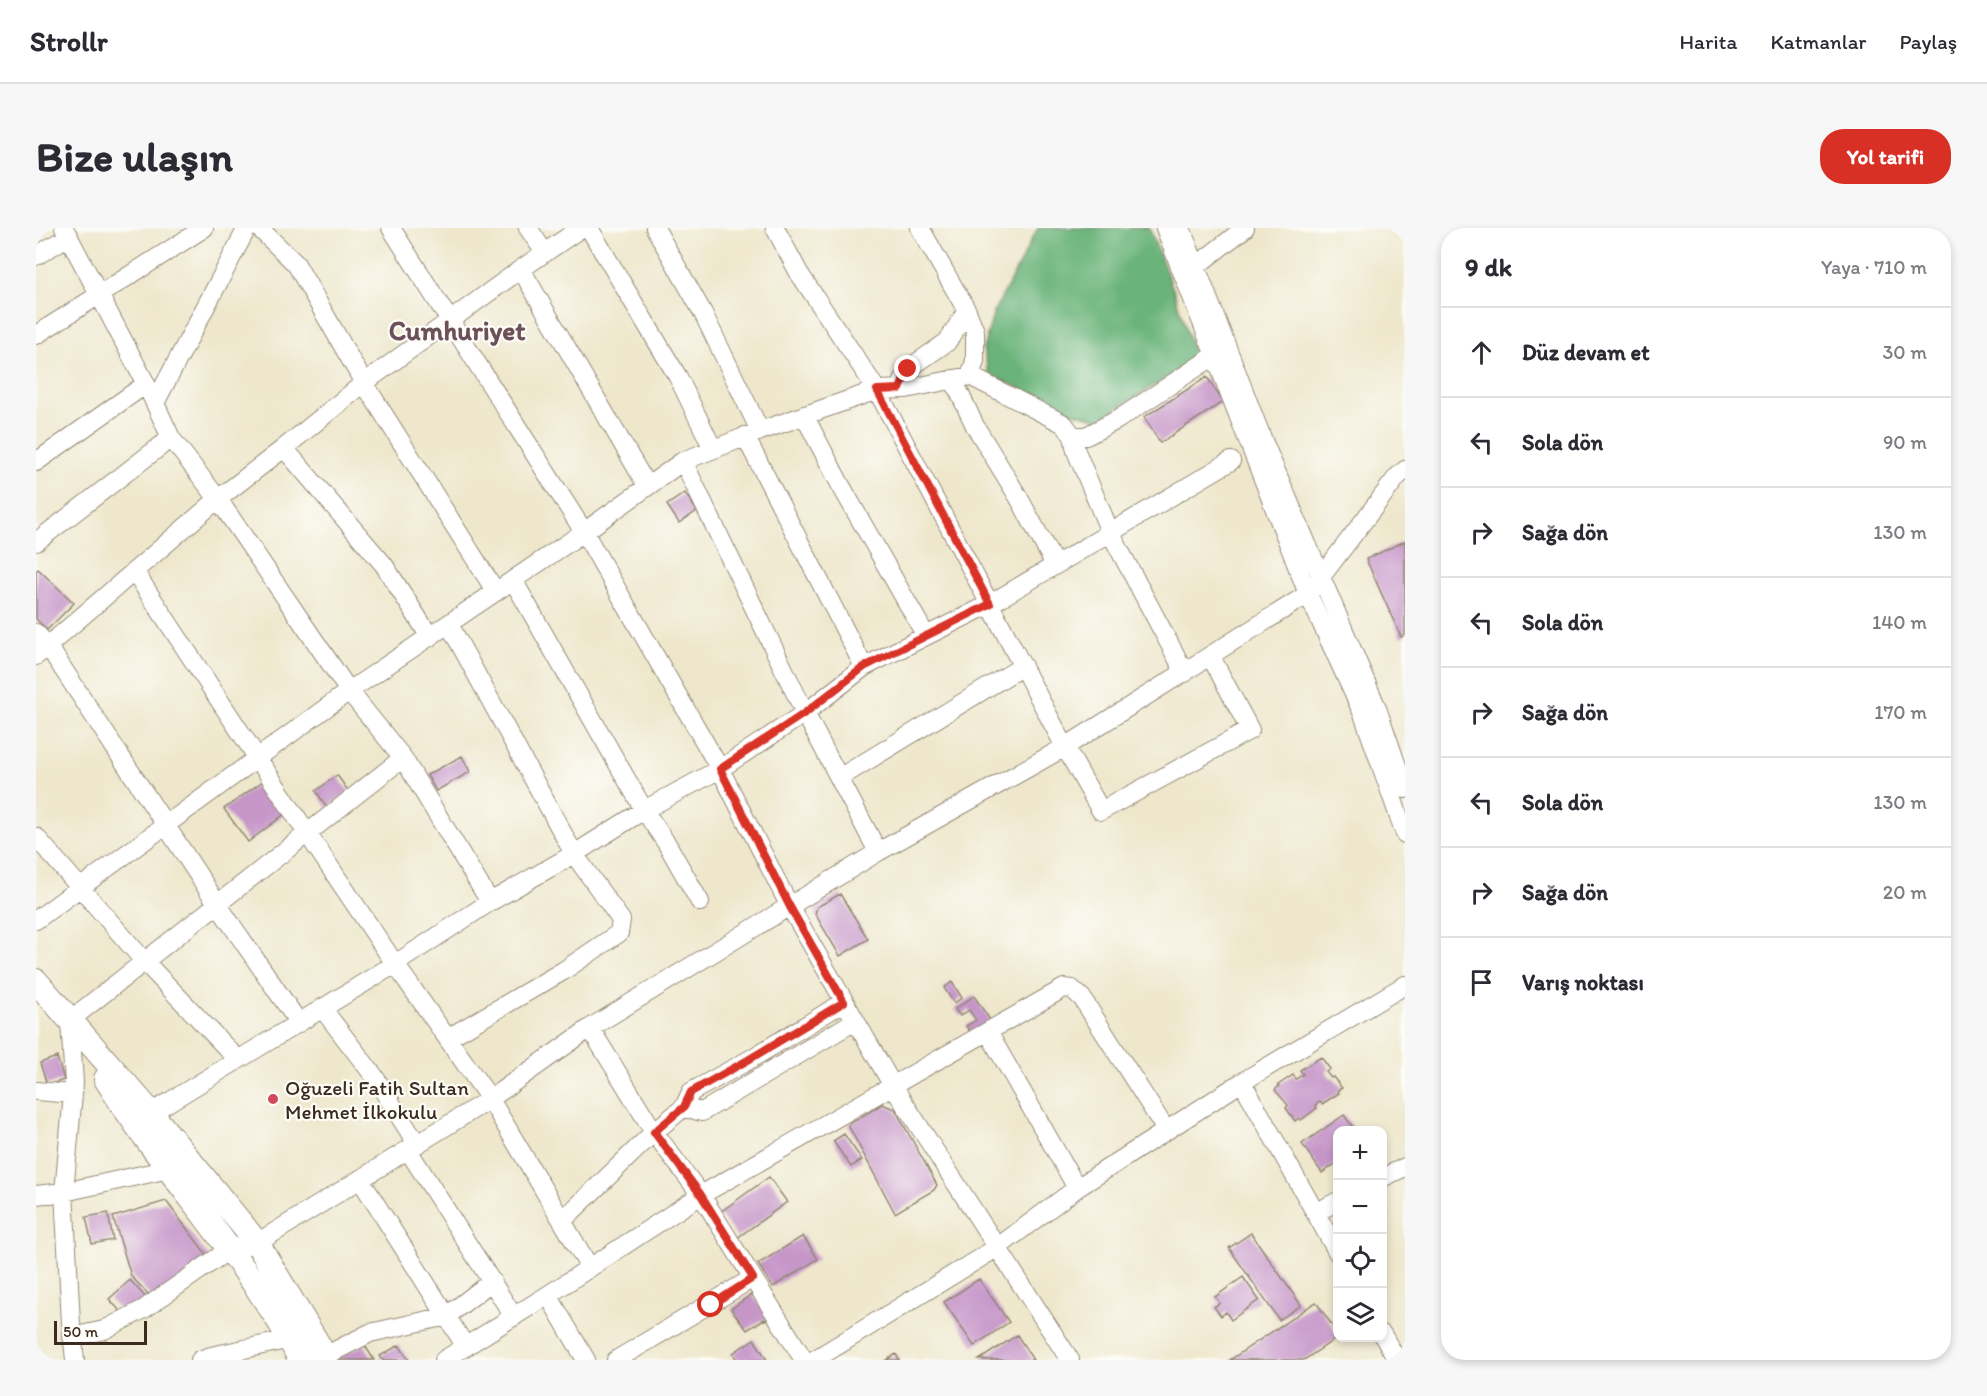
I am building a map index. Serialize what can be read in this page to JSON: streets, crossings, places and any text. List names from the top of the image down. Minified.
{"districts":["Cumhuriyet"],"places":["Oğuzeli Fatih Sultan Mehmet İlkokulu"],"scale_bar":"50 m","page":{"header":"Strollr","nav":["Harita","Katmanlar","Paylaş"],"buttons":"Yol tarifi","title":"Bize ulaşın","heading":["9 dk","Yaya · 710 m"],"list":[["Düz devam et","30 m"],["Sola dön","90 m"],["Sağa dön","130 m"],["Sola dön","140 m"],["Sağa dön","170 m"],["Sola dön","130 m"],["Sağa dön","20 m"],"Varış noktası"],"map_buttons":["+","−"],"scale":"50 m"}}
